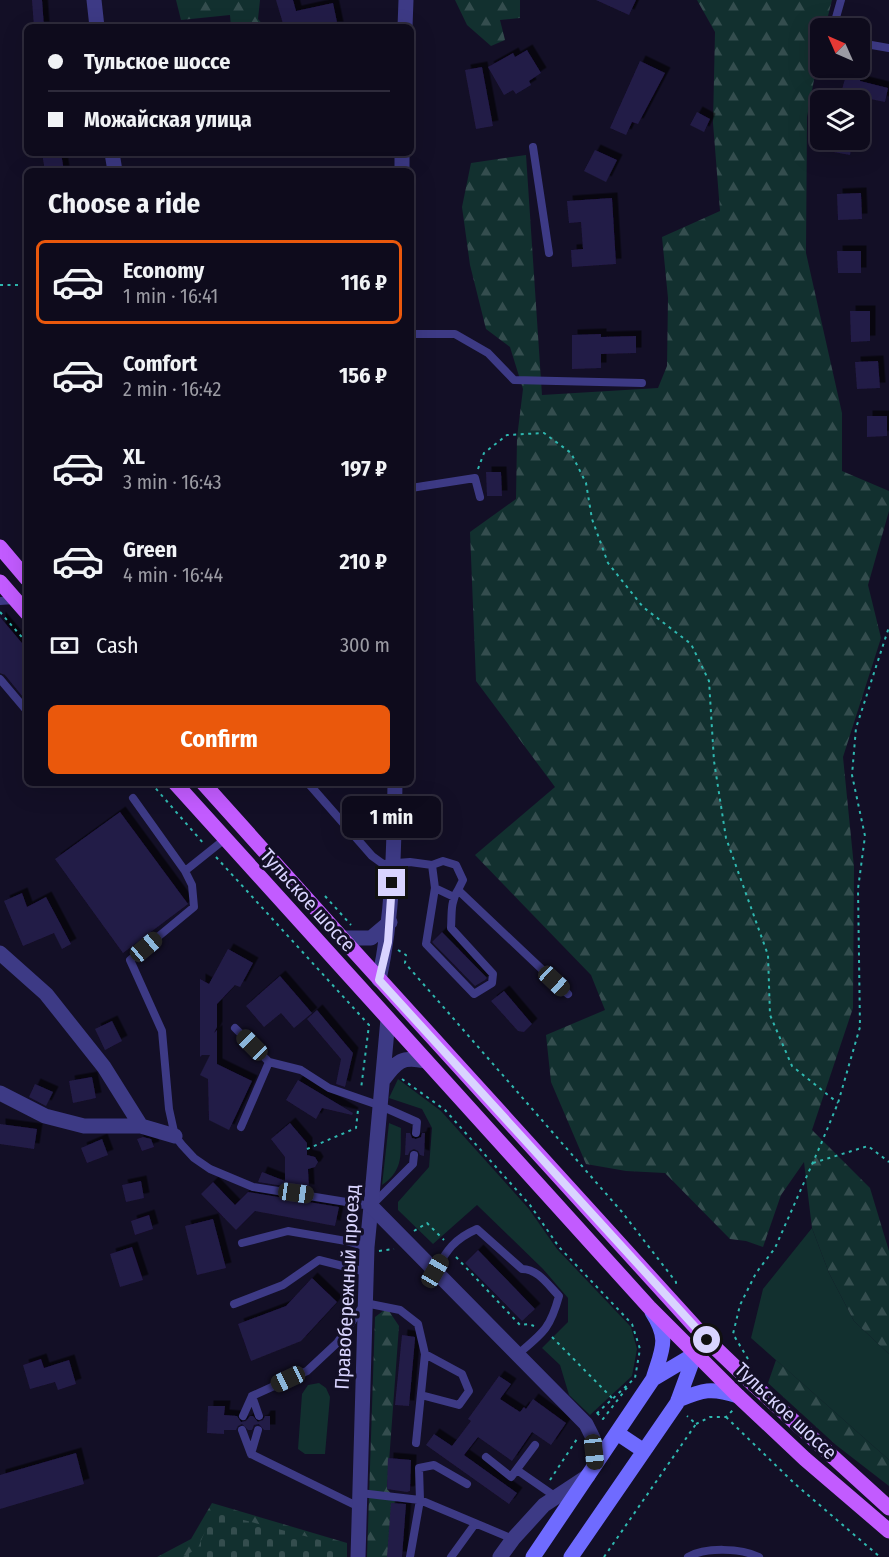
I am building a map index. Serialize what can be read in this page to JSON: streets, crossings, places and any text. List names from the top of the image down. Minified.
{"streets":{"main road":["Тульское шоссе"],"street":["Правобережный проезд"]},"crossings":[["Тульское шоссе","Правобережный проезд"]],"north":"top left","page":{"banner":["Тульское шоссе","Можайская улица"],"heading":"Choose a ride","list":[{"name":"Economy","note":"1 min · 16:41","value":"116 ₽"},{"name":"Comfort","note":"2 min · 16:42","value":"156 ₽"},{"name":"XL","note":"3 min · 16:43","value":"197 ₽"},{"name":"Green","note":"4 min · 16:44","value":"210 ₽"}],"pay":["Cash","300 m"],"buttons":"Confirm","bubble":"1 min"}}
